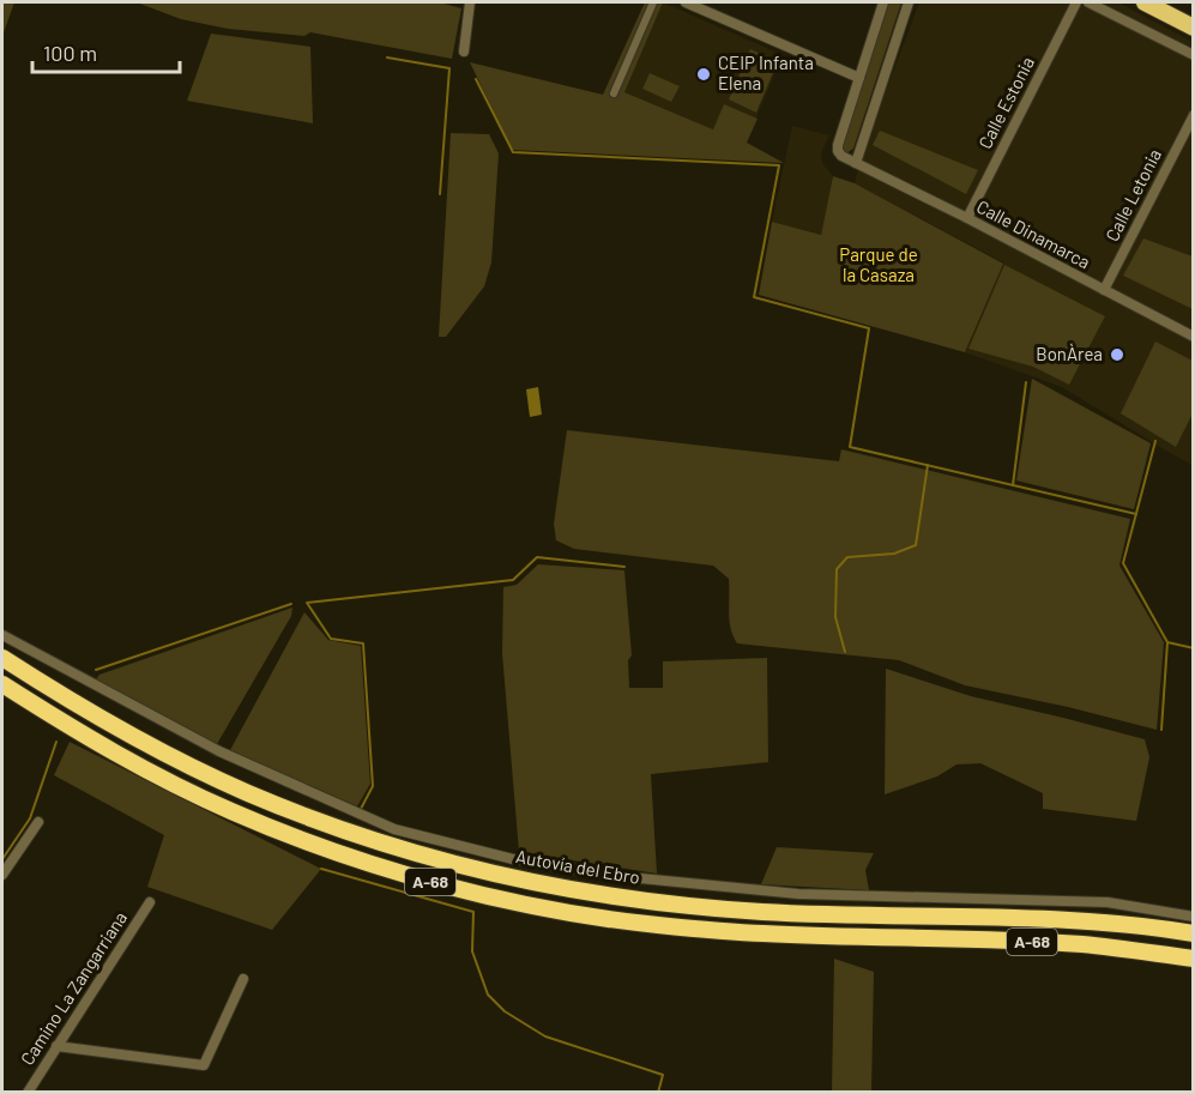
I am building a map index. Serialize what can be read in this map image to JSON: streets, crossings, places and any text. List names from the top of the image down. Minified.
{"streets":{"highway":["Autovía del Ebro","A-68"],"street":["Calle Estonia","Calle Letonia","Calle Dinamarca","Camino La Zangarriana"]},"crossings":[["Calle Estonia","Calle Dinamarca"],["Calle Letonia","Calle Dinamarca"]],"parks":["Parque de la Casaza"],"places":["CEIP Infanta Elena","BonÀrea"],"scale_bar":"100 m"}
